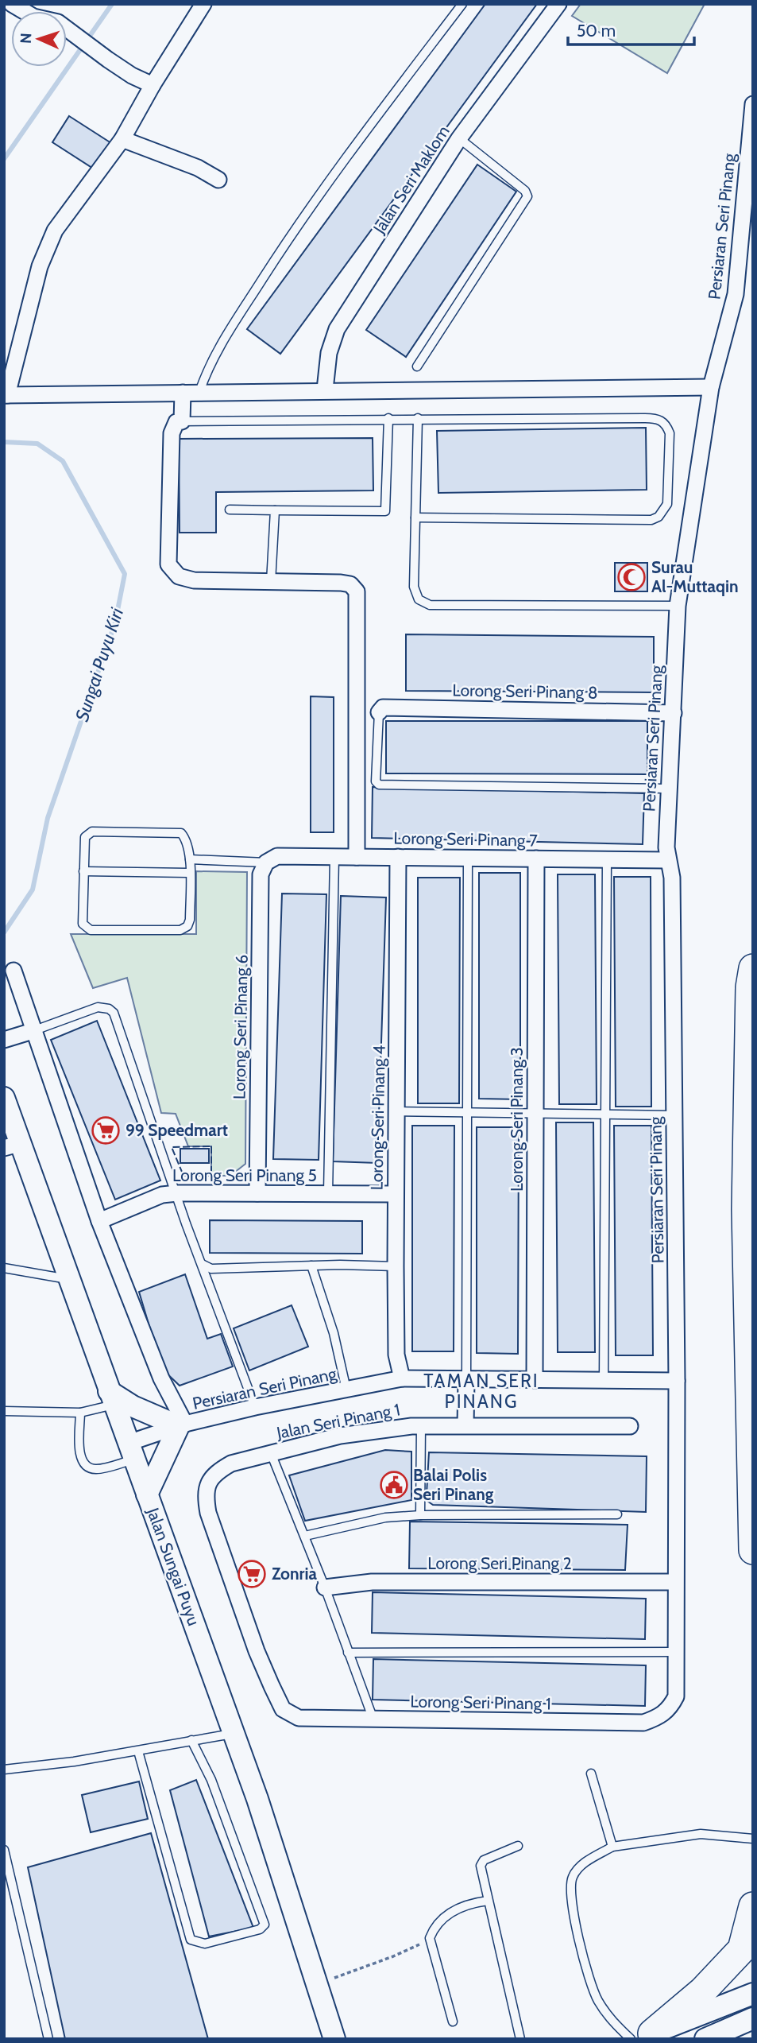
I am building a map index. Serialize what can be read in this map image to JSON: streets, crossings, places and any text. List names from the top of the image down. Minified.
{"streets":{"main road":["Jalan Sungai Puyu"],"street":["Jalan Seri Maklom","Persiaran Seri Pinang","Lorong Seri Pinang 8","Lorong Seri Pinang 7","Lorong Seri Pinang 6","Lorong Seri Pinang 4","Lorong Seri Pinang 3","Lorong Seri Pinang 5","Jalan Seri Pinang 1","Lorong Seri Pinang 2","Lorong Seri Pinang 1"]},"crossings":[["Persiaran Seri Pinang","Lorong Seri Pinang 8"],["Persiaran Seri Pinang","Lorong Seri Pinang 7"],["Persiaran Seri Pinang","Lorong Seri Pinang 4"],["Persiaran Seri Pinang","Lorong Seri Pinang 3"],["Persiaran Seri Pinang","Lorong Seri Pinang 2"],["Persiaran Seri Pinang","Jalan Sungai Puyu"],["Persiaran Seri Pinang","Lorong Seri Pinang 1"],["Lorong Seri Pinang 7","Lorong Seri Pinang 6"],["Lorong Seri Pinang 7","Lorong Seri Pinang 4"],["Lorong Seri Pinang 7","Lorong Seri Pinang 3"],["Lorong Seri Pinang 6","Lorong Seri Pinang 5"],["Lorong Seri Pinang 4","Lorong Seri Pinang 5"],["Jalan Seri Pinang 1","Lorong Seri Pinang 1"]],"districts":["TAMAN SERI PINANG"],"water":["Sungai Puyu Kiri"],"places":{"mosque":["Surau Al-Muttaqin"],"supermarket":["99 Speedmart","Zonria"],"public building":["Balai Polis Seri Pinang"]},"scale_bar":"50 m","north":"left"}
